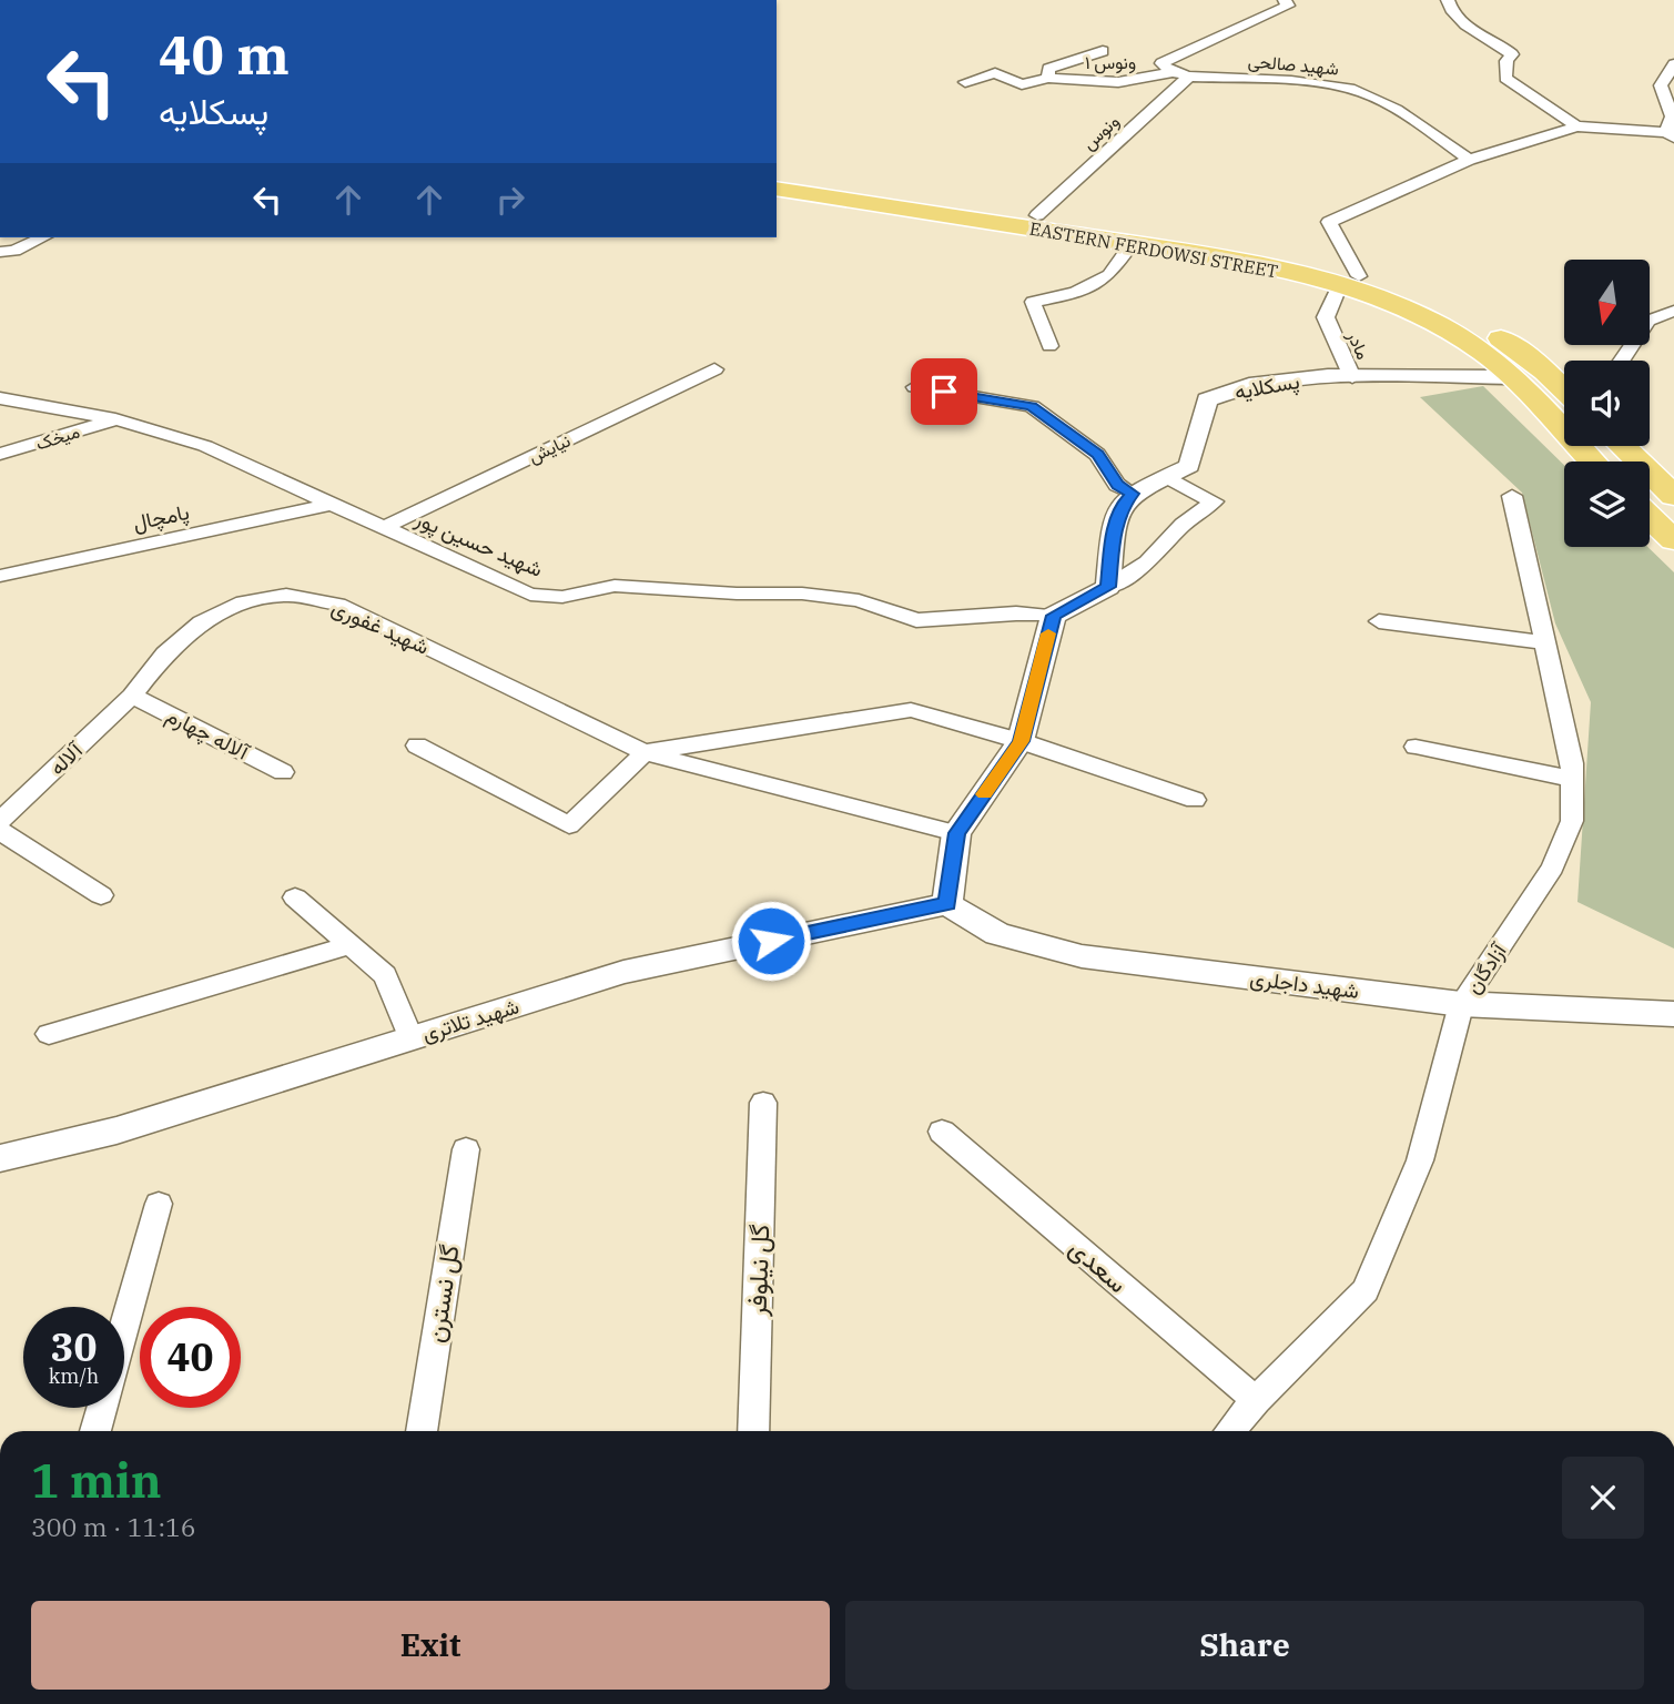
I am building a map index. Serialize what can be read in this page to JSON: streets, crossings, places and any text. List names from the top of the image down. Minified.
{"streets":{"main road":["EASTERN FERDOWSI STREET"],"street":["ونوس ۱","شهید صالحی","ونوس","مادر","پسکلایه","میخک","نیایش","پامچال","شهید حسین پور","شهید غفوری","آلاله چهارم","آلاله","آزادگان","شهید داجلری","شهید تلاتری","سعدی","گل نیلوفر","گل نسترن"]},"crossings":[["ونوس ۱","شهید صالحی"],["شهید صالحی","ونوس"],["ونوس","EASTERN FERDOWSI STREET"],["EASTERN FERDOWSI STREET","مادر"],["EASTERN FERDOWSI STREET","پسکلایه"],["مادر","پسکلایه"],["میخک","شهید حسین پور"],["نیایش","شهید حسین پور"],["پامچال","شهید حسین پور"],["شهید غفوری","آلاله چهارم"],["شهید غفوری","آلاله"],["آلاله چهارم","آلاله"],["آزادگان","شهید داجلری"],["آزادگان","سعدی"],["شهید داجلری","شهید تلاتری"]],"north":"bottom","page":{"turn":["40 m","پسکلایه"],"speed":"30 km/h","limit":"40","heading":["1 min","300 m · 11:16"],"buttons":["Exit","Share"]}}
